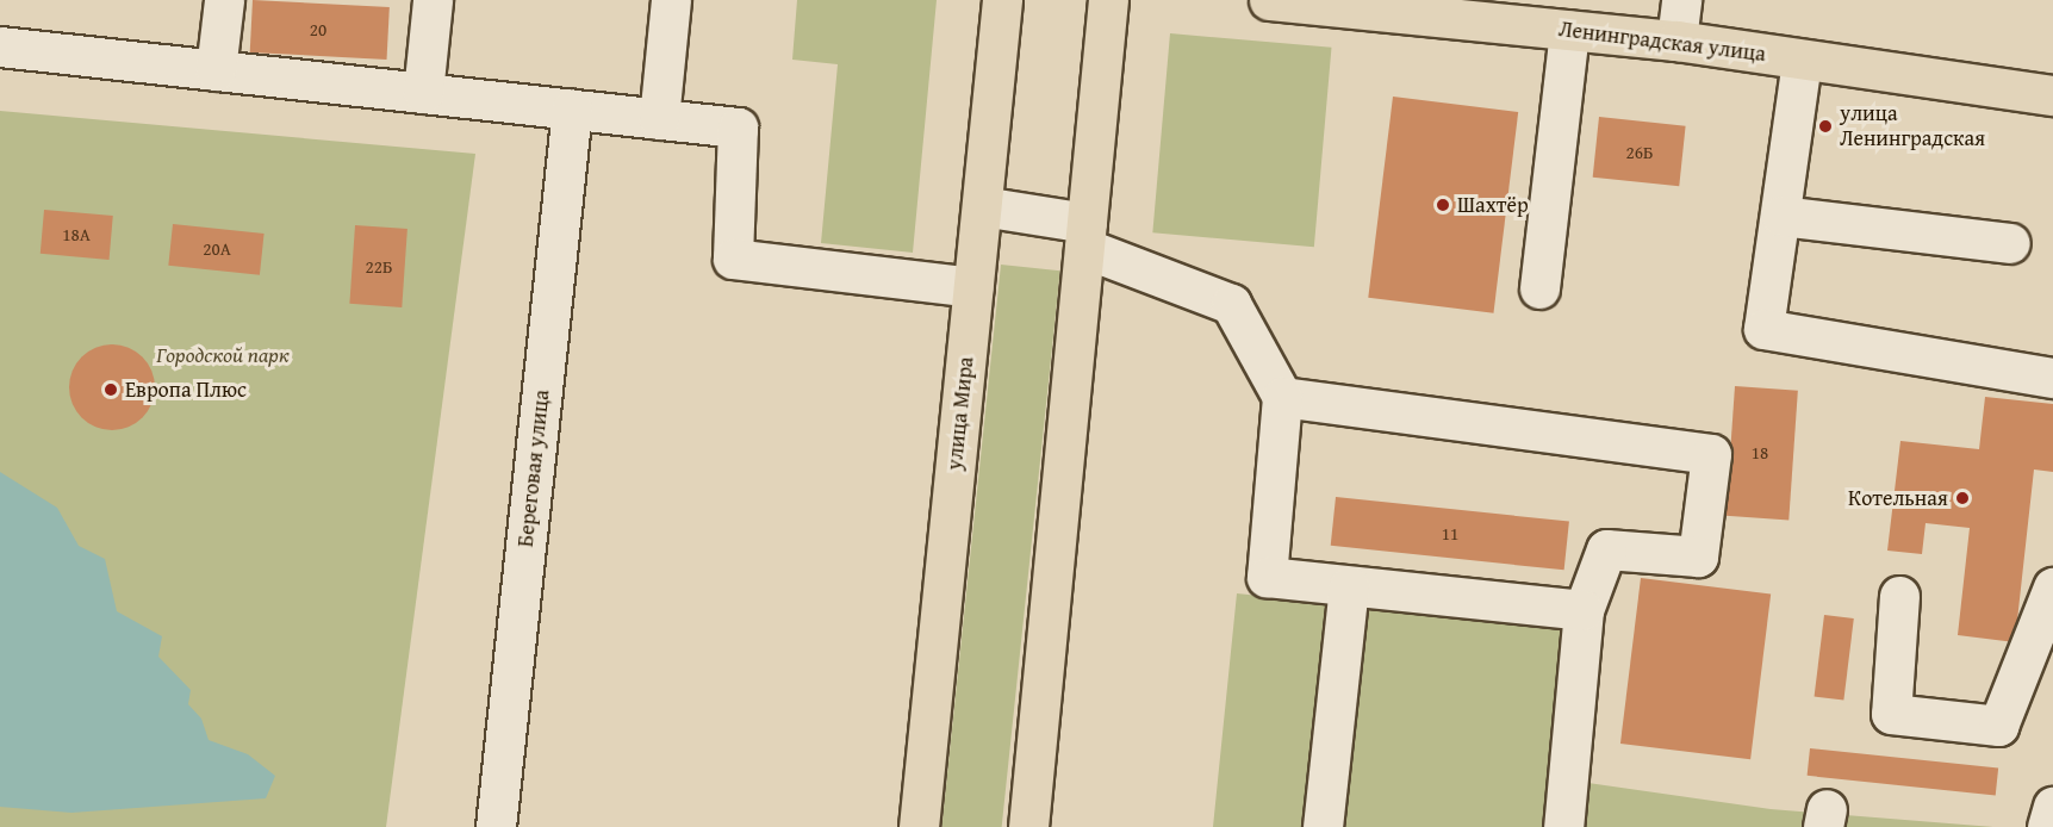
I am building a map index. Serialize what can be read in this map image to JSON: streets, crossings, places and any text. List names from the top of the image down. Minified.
{"streets":{"main road":["Ленинградская улица","улица Мира"],"street":["Береговая улица"]},"parks":["Городской парк"],"places":["улица Ленинградская","Шахтёр","Европа Плюс","Котельная"],"house_numbers":["20","26Б","18А","20А","22Б","18","11"]}
